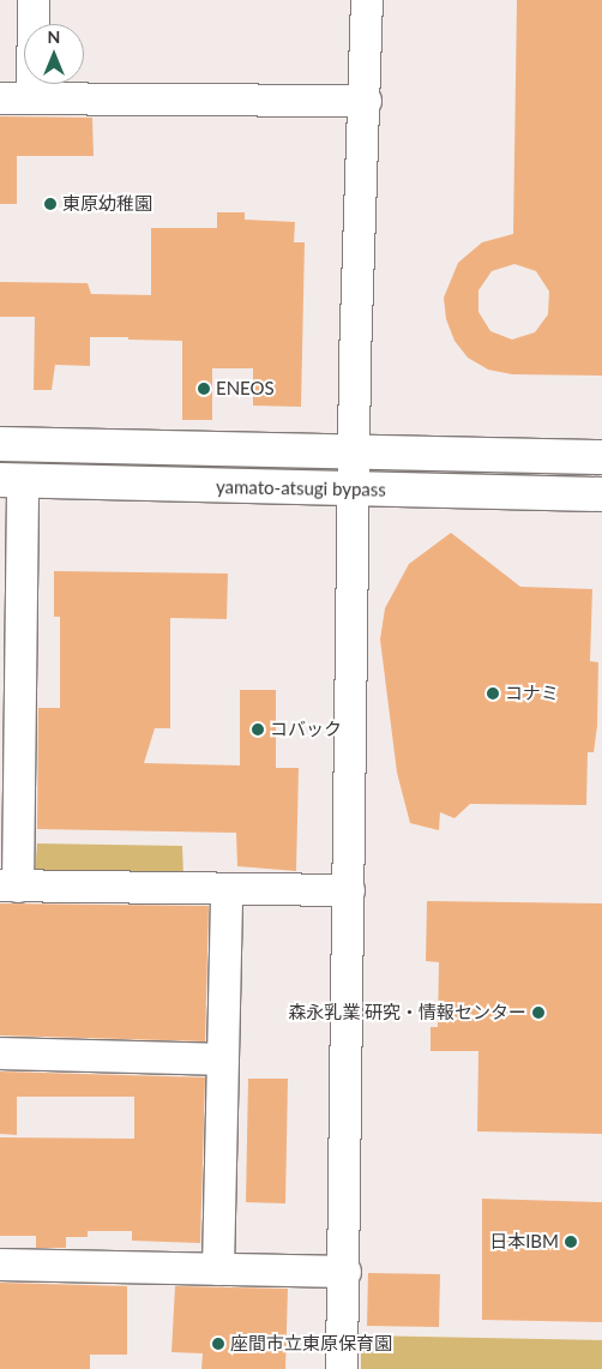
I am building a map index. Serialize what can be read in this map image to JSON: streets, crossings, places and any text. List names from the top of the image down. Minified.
{"streets":{"highway":["yamato-atsugi bypass"]},"places":["東原幼稚園","ENEOS","コナミ","コバック","森永乳業 研究・情報センター","日本IBM","座間市立東原保育園"],"north":"top"}
